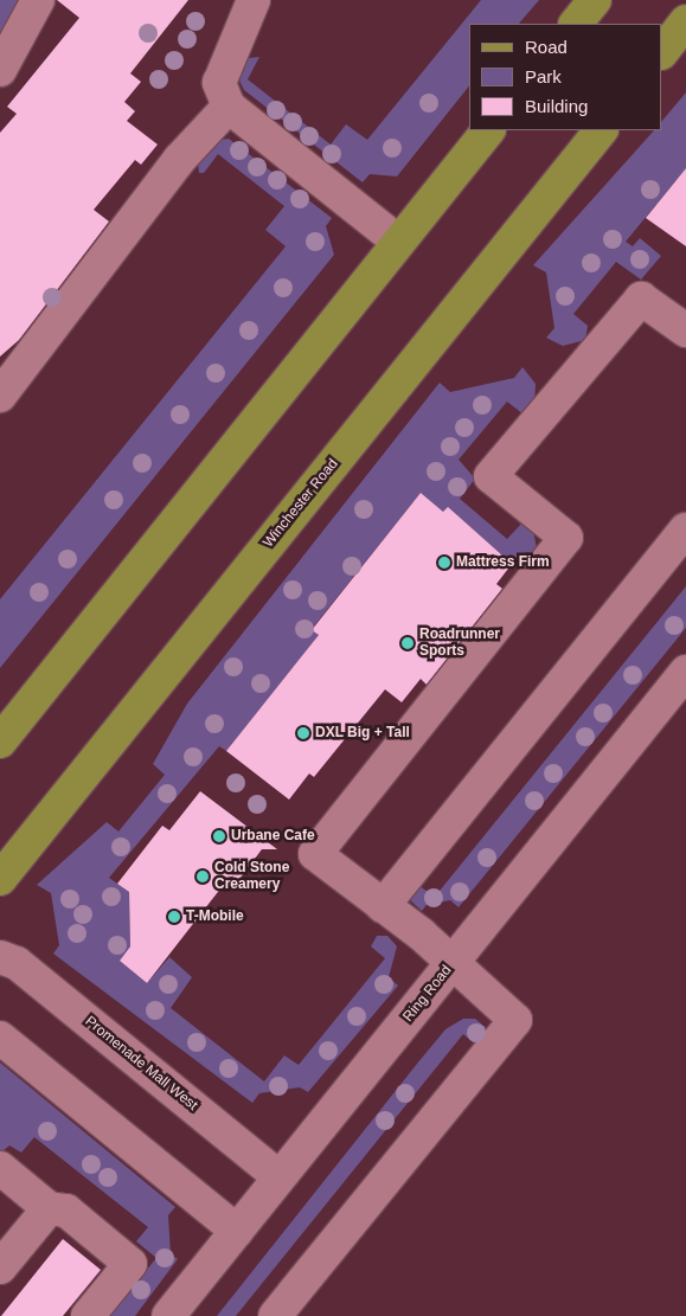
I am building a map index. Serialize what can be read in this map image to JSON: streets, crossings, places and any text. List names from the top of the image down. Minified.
{"streets":{"main road":["Winchester Road"],"street":["Ring Road","Promenade Mall West"]},"crossings":[["Ring Road","Promenade Mall West"]],"places":["Mattress Firm","Roadrunner Sports","DXL Big + Tall","Urbane Cafe","Cold Stone Creamery","T-Mobile"],"legend":["Road","Park","Building"]}
